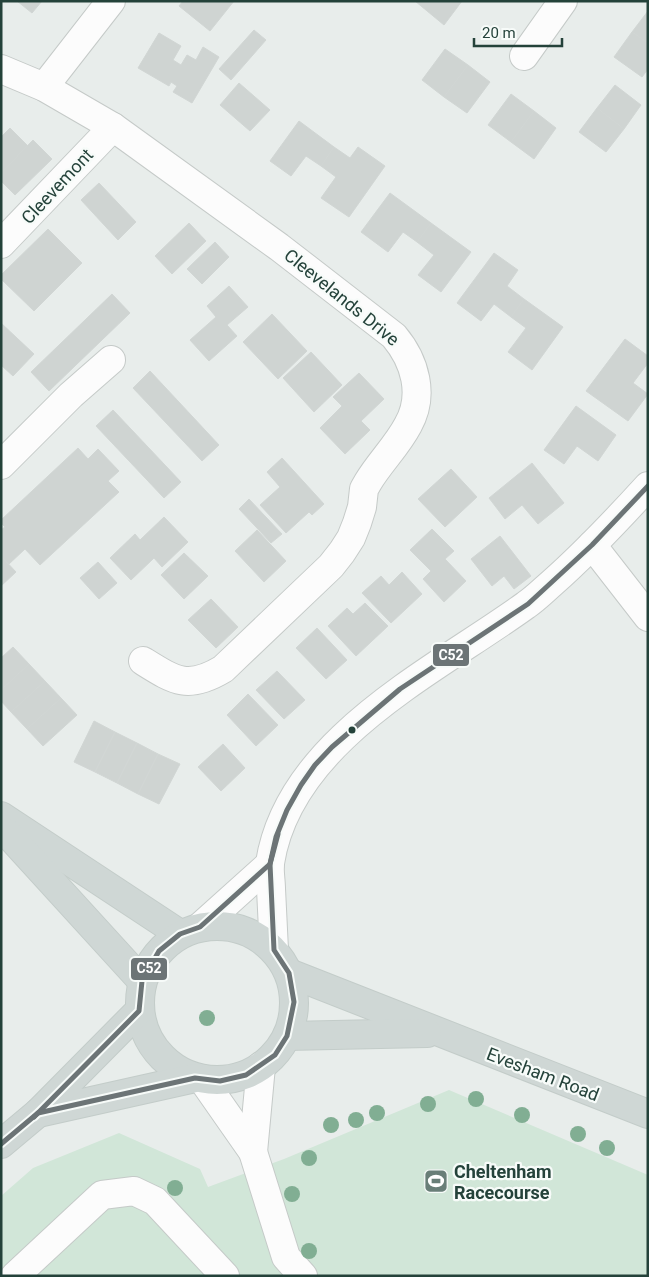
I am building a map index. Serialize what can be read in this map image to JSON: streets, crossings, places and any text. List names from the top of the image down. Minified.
{"streets":{"main road":["Evesham Road"],"street":["Cleevemont","Cleevelands Drive"]},"crossings":[["Cleevemont","Cleevelands Drive"]],"places":{"sports":["Cheltenham Racecourse"]},"lines":["transit line C52"],"scale_bar":"20 m"}
